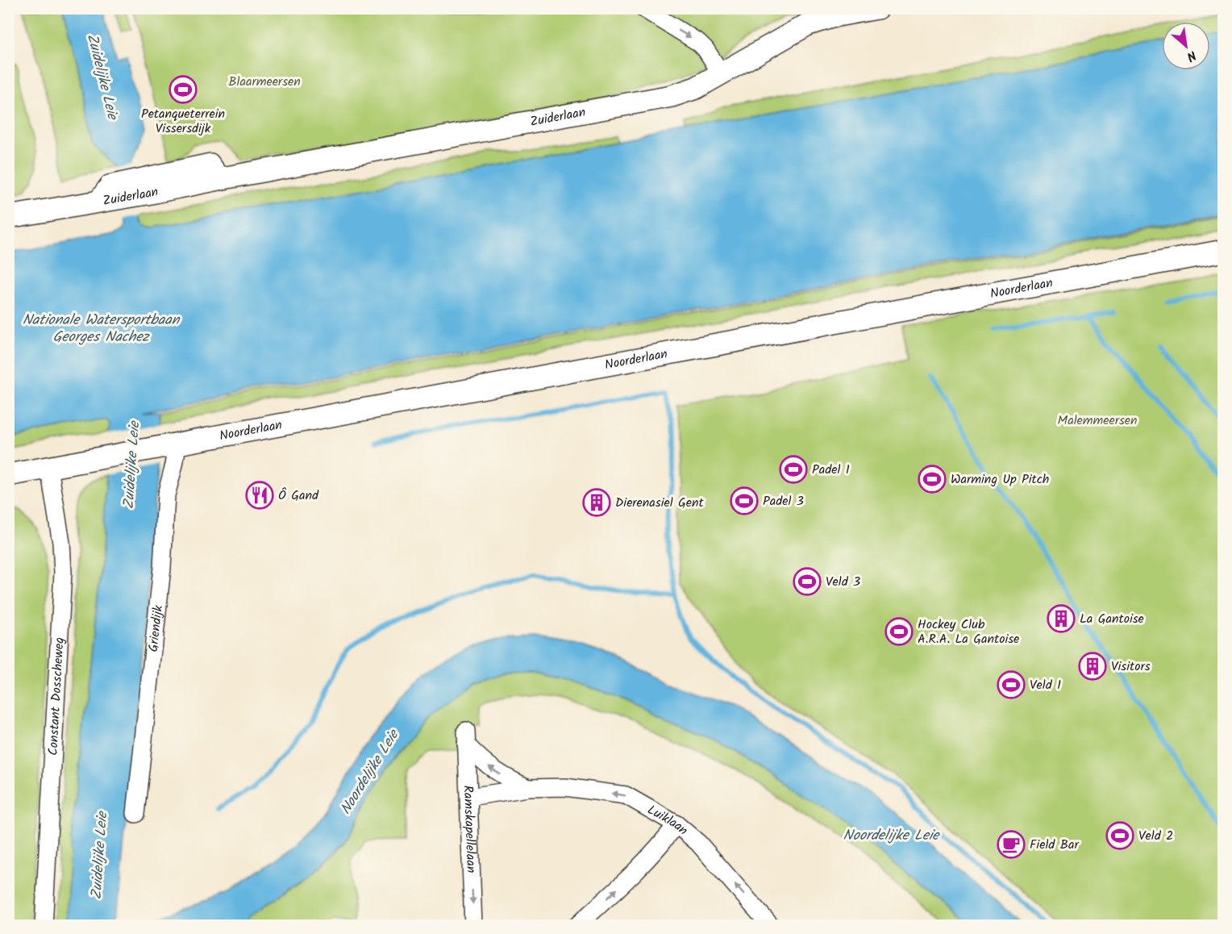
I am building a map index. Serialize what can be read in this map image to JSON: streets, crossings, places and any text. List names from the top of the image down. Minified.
{"streets":{"street":["Zuiderlaan","Noorderlaan","Griendijk","Constant Dosscheweg","Luiklaan","Ramskapellelaan"]},"crossings":[["Noorderlaan","Griendijk"],["Noorderlaan","Constant Dosscheweg"],["Luiklaan","Ramskapellelaan"]],"one_way":["Luiklaan","Ramskapellelaan"],"water":["Zuidelijke Leie","Nationale Watersportbaan Georges Nachez","Noordelijke Leie"],"parks":["Blaarmeersen","Malemmeersen"],"places":{"sports":["Petanqueterrein Vissersdijk","Padel 1","Warming Up Pitch","Padel 3","Veld 3","Hockey Club A.R.A. La Gantoise","Veld 1","Veld 2"],"restaurant":["Ô Gand"],"building":["Dierenasiel Gent","La Gantoise","Visitors"],"cafe":["Field Bar"]},"north":"bottom right"}
